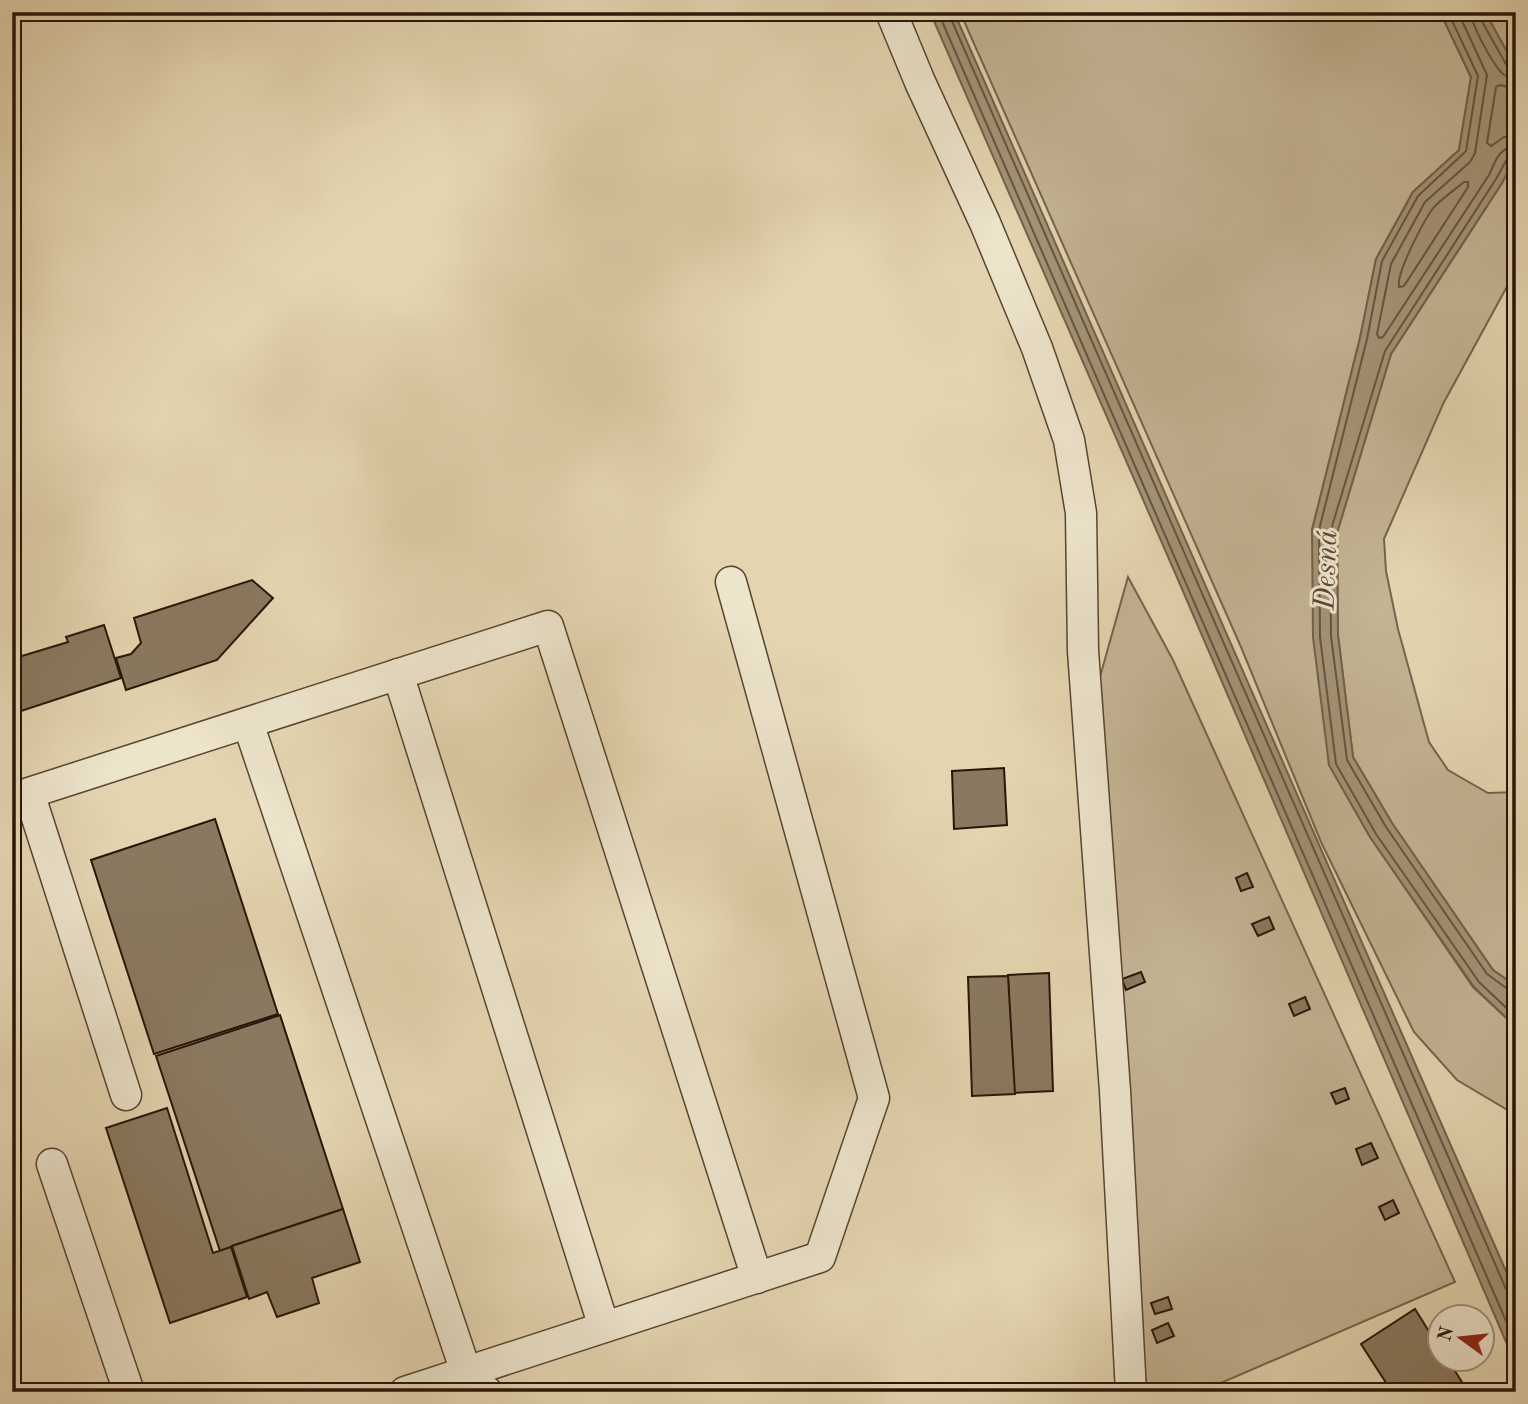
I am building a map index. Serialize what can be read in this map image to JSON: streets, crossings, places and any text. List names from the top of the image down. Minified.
{"water":["Desná"],"north":"left"}
